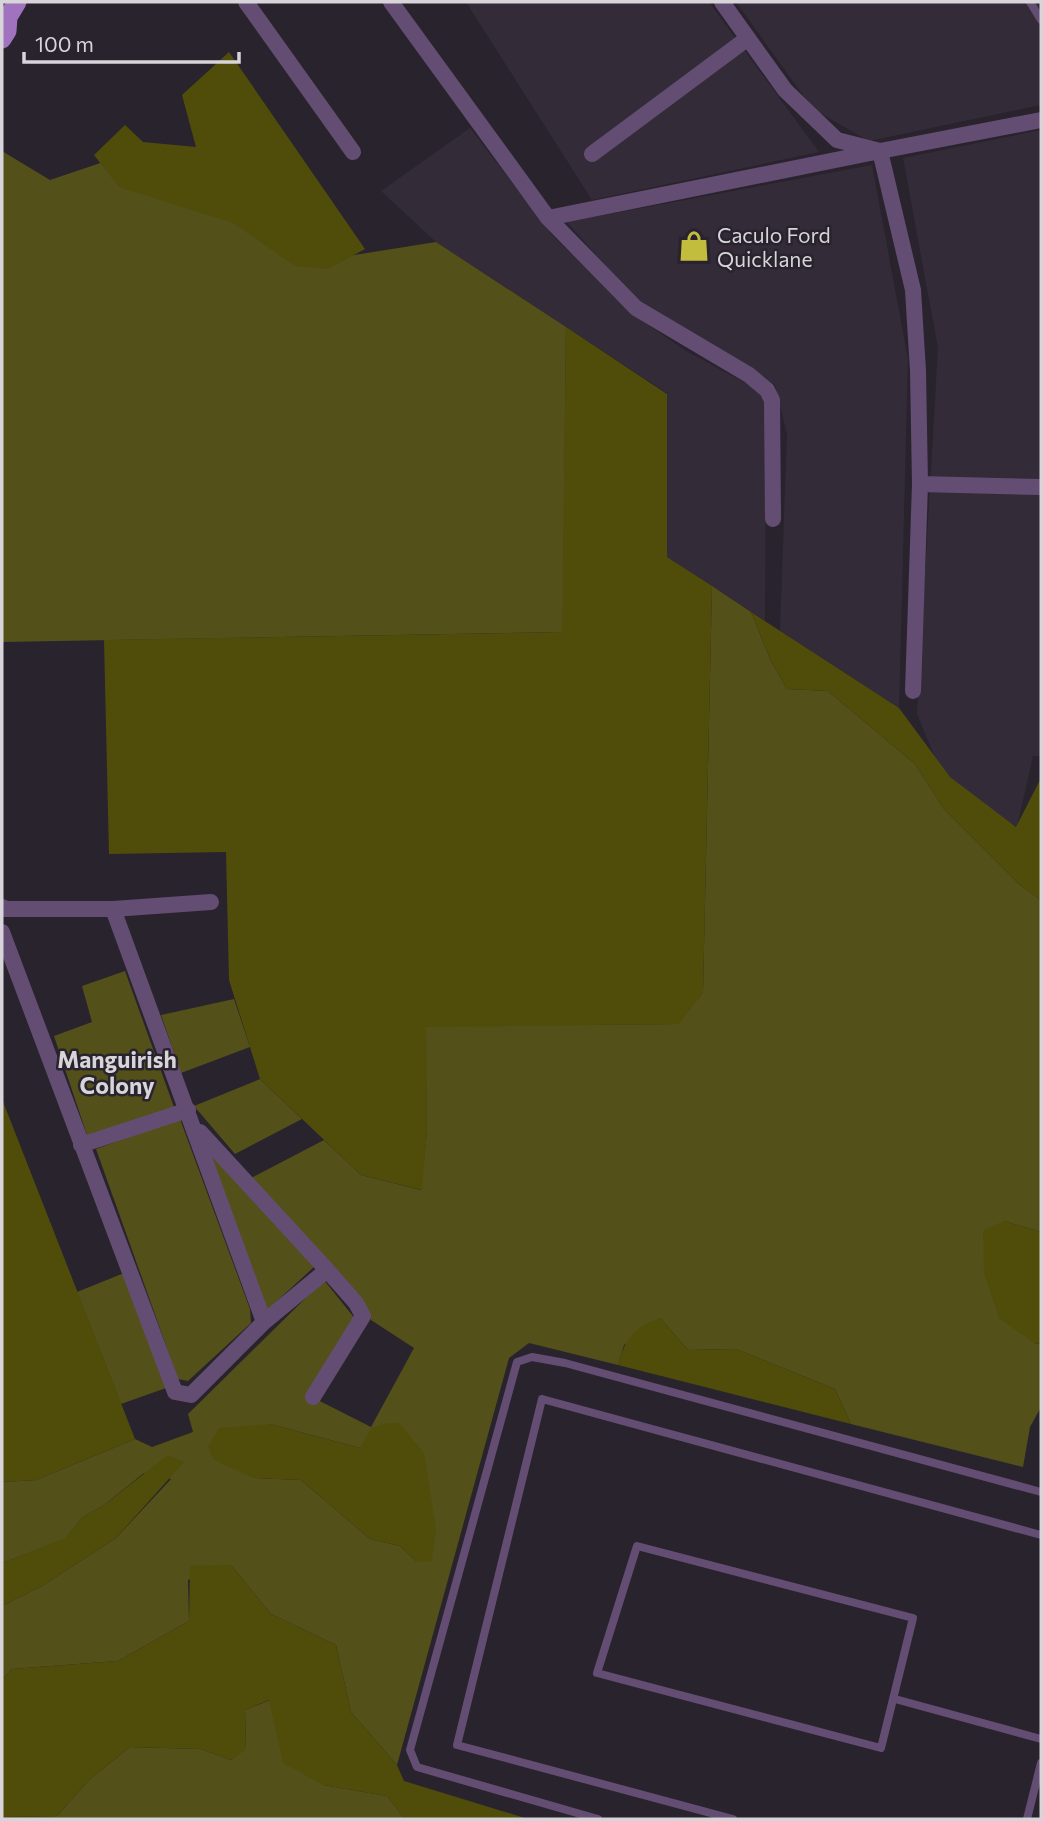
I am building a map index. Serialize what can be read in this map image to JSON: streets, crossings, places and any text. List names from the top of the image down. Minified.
{"districts":["Manguirish Colony"],"places":{"shop":["Caculo Ford Quicklane"]},"scale_bar":"100 m"}
